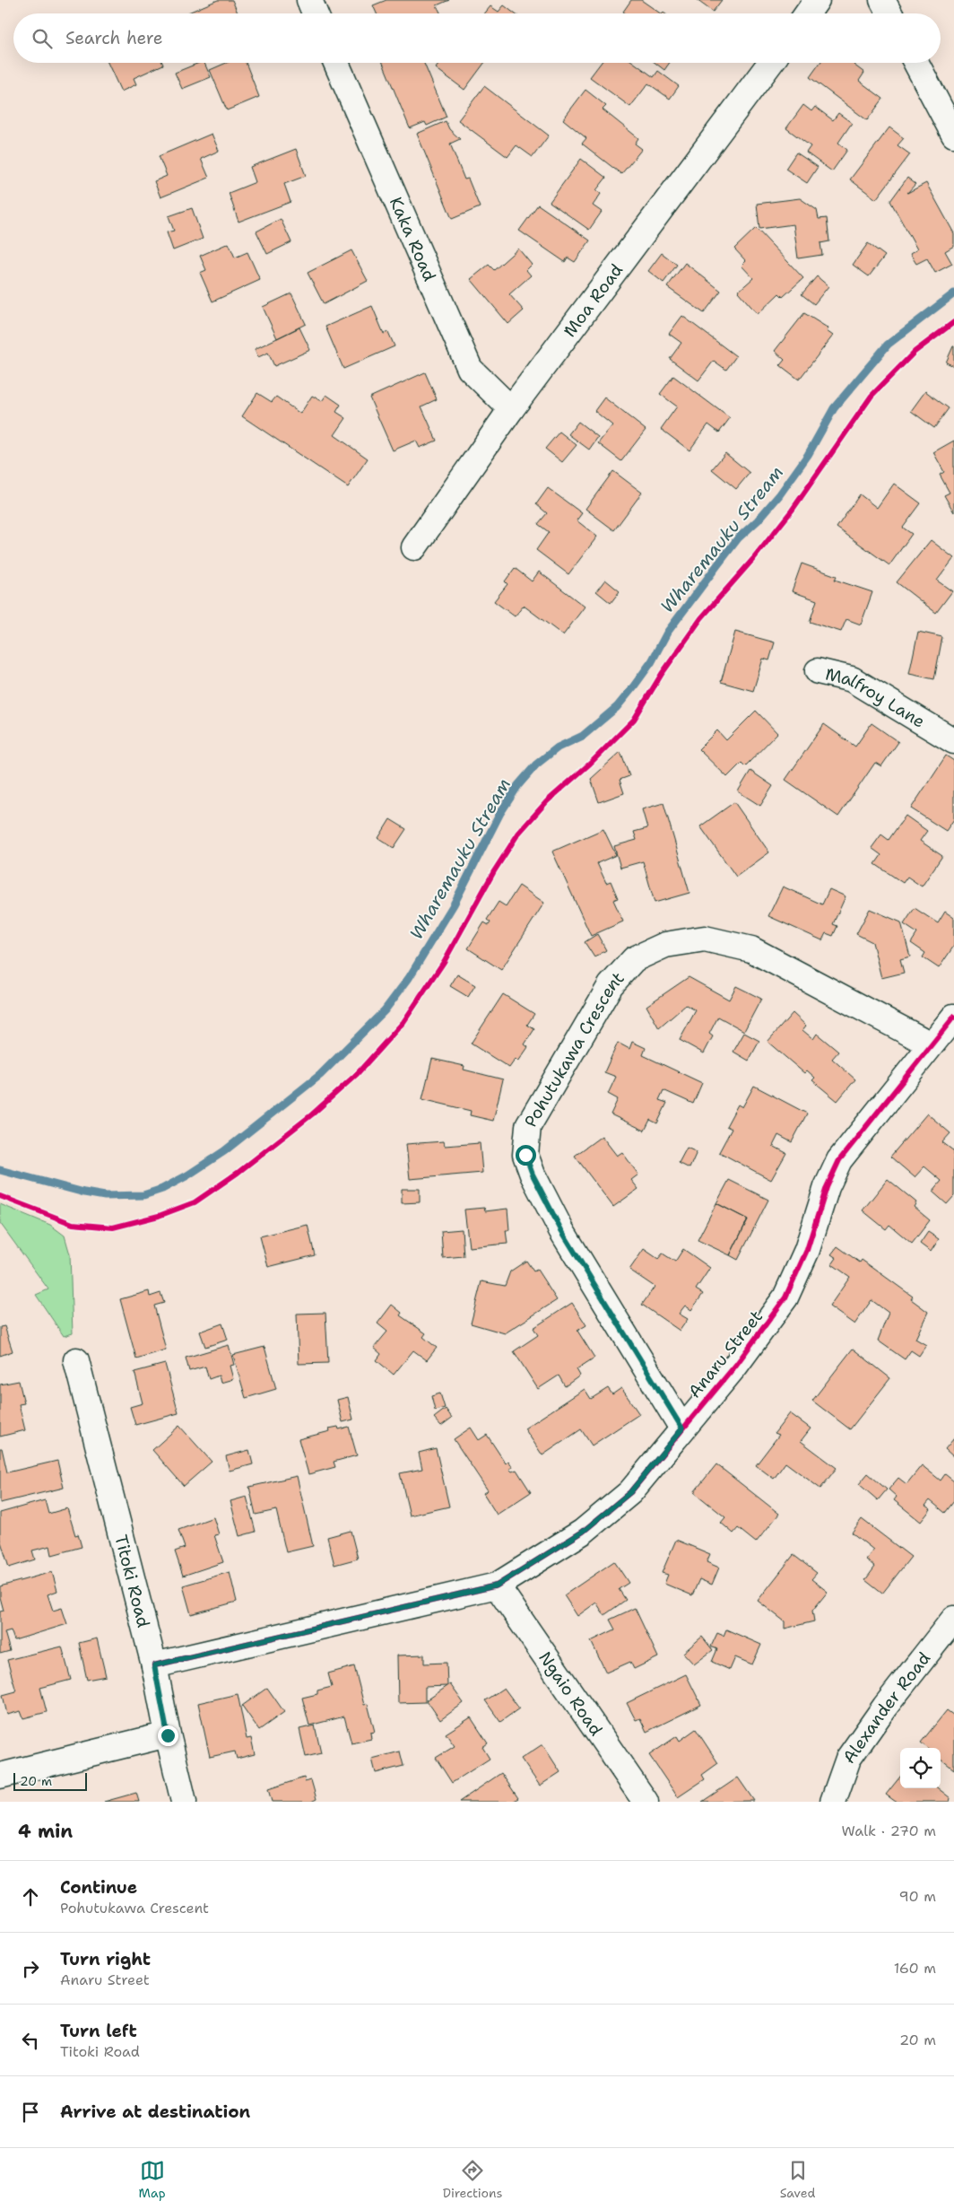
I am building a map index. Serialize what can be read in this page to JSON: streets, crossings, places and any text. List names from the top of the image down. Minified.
{"streets":{"street":["Kaka Road","Moa Road","Malfroy Lane","Pohutukawa Crescent","Anaru Street","Titoki Road","Ngaio Road","Alexander Road"]},"crossings":[["Kaka Road","Moa Road"],["Pohutukawa Crescent","Anaru Street"],["Anaru Street","Titoki Road"],["Anaru Street","Ngaio Road"]],"water":["Wharemauku Stream"],"scale_bar":"20 m","page":{"search":"Search here","scale":"20 m","heading":["4 min","Walk · 270 m"],"list":[["Continue","Pohutukawa Crescent","90 m"],["Turn right","Anaru Street","160 m"],["Turn left","Titoki Road","20 m"],"Arrive at destination"],"nav":["Map","Directions","Saved"]}}
